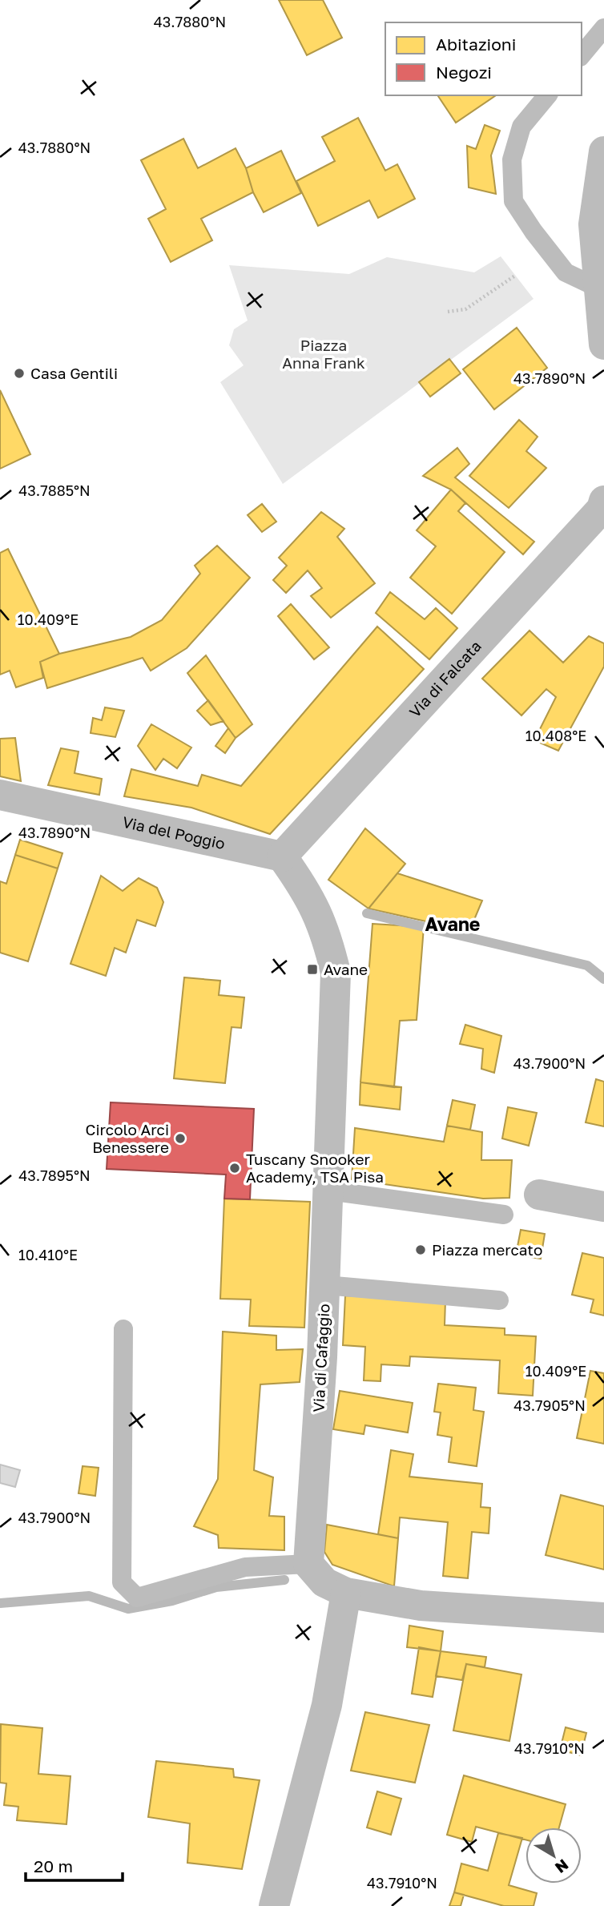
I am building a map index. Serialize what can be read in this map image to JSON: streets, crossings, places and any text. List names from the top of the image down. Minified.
{"streets":{"street":["Via di Falcata","Via del Poggio","Via di Cafaggio"]},"crossings":[["Via di Falcata","Via del Poggio"],["Via di Falcata","Via di Cafaggio"],["Via del Poggio","Via di Cafaggio"]],"districts":["Avane"],"parks":["Piazza Anna Frank"],"places":{"other":["Casa Gentili","Circolo Arci Benessere","Tuscany Snooker Academy, TSA Pisa","Piazza mercato"],"transit":["Avane"]},"legend":["Abitazioni","Negozi"],"scale_bar":"20 m","north":"bottom right","coordinates":["43.7880°N","43.7890°N","43.7885°N","10.409°E","10.408°E","43.7900°N","43.7895°N","10.410°E","43.7905°N","43.7910°N"]}
